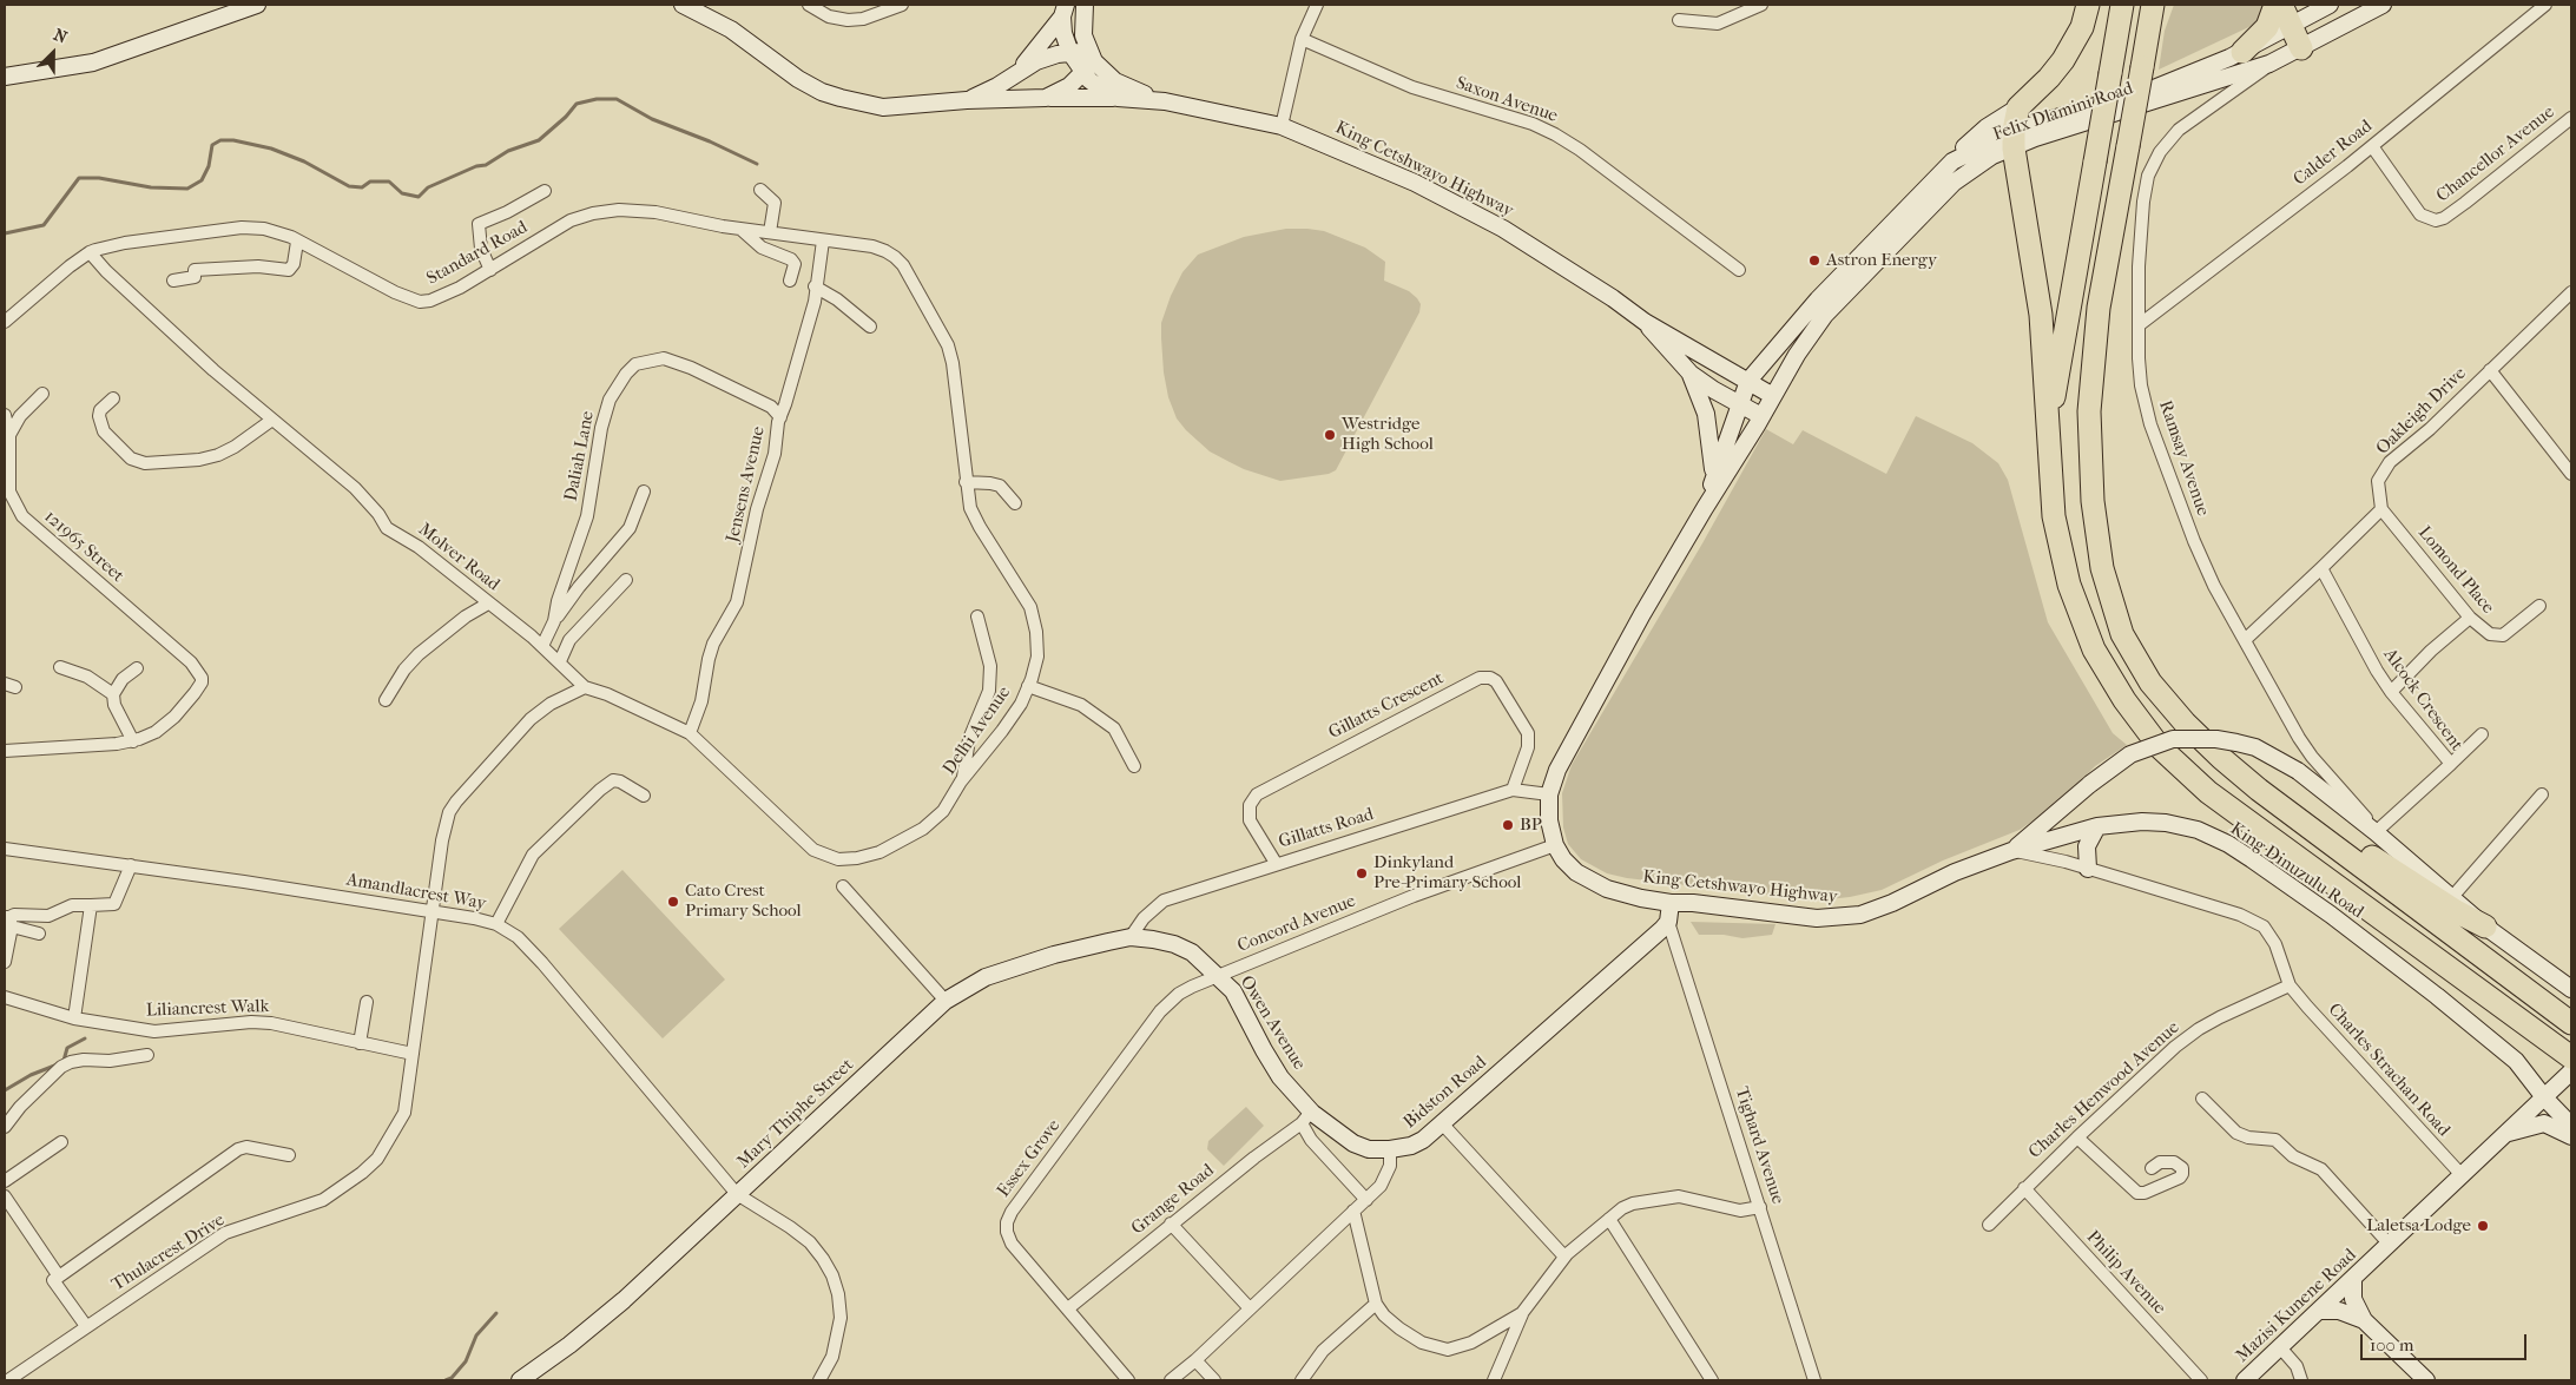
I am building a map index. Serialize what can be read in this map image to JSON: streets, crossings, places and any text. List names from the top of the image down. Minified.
{"streets":{"main road":["Felix Dlamini Road","King Cetshwayo Highway","King Dinuzulu Road","Owen Avenue","Bidston Road","Mary Thiphe Street","Mazisi Kunene Road"],"street":["Saxon Avenue","Calder Road","Chancellor Avenue","Standard Road","Oakleigh Drive","Daliah Lane","Ramsay Avenue","Jensens Avenue","121965 Street","Molver Road","Lomond Place","Alcock Crescent","Gillatts Crescent","Delhi Avenue","Gillatts Road","Amandlacrest Way","Concord Avenue","Liliancrest Walk","Charles Strachan Road","Charles Henwood Avenue","Tighard Avenue","Essex Grove","Grange Road","Thulacrest Drive","Philip Avenue"]},"crossings":[["Felix Dlamini Road","King Cetshwayo Highway"],["Felix Dlamini Road","Ramsay Avenue"],["Calder Road","Chancellor Avenue"],["Calder Road","Ramsay Avenue"],["King Cetshwayo Highway","Gillatts Road"],["King Cetshwayo Highway","King Dinuzulu Road"],["King Cetshwayo Highway","Concord Avenue"],["Standard Road","Jensens Avenue"],["Standard Road","Molver Road"],["Standard Road","Delhi Avenue"],["Oakleigh Drive","Lomond Place"],["Daliah Lane","Jensens Avenue"],["Daliah Lane","Molver Road"],["Ramsay Avenue","Alcock Crescent"],["Jensens Avenue","Molver Road"],["Molver Road","Delhi Avenue"],["Molver Road","Thulacrest Drive"],["Gillatts Crescent","Gillatts Road"],["Gillatts Road","Owen Avenue"],["Gillatts Road","Mary Thiphe Street"],["King Dinuzulu Road","Mazisi Kunene Road"],["Amandlacrest Way","Mary Thiphe Street"],["Amandlacrest Way","Thulacrest Drive"],["Concord Avenue","Owen Avenue"],["Concord Avenue","Essex Grove"],["Liliancrest Walk","Thulacrest Drive"],["Owen Avenue","Bidston Road"],["Owen Avenue","Mary Thiphe Street"],["Owen Avenue","Essex Grove"],["Owen Avenue","Grange Road"],["Charles Strachan Road","Charles Henwood Avenue"],["Charles Strachan Road","Mazisi Kunene Road"],["Charles Henwood Avenue","Philip Avenue"],["Bidston Road","Tighard Avenue"],["Essex Grove","Grange Road"]],"places":["Astron Energy","Westridge High School","BP","Dinkyland Pre-Primary School","Cato Crest Primary School","Laletsa Lodge"],"scale_bar":"100 m","north":"top right"}
